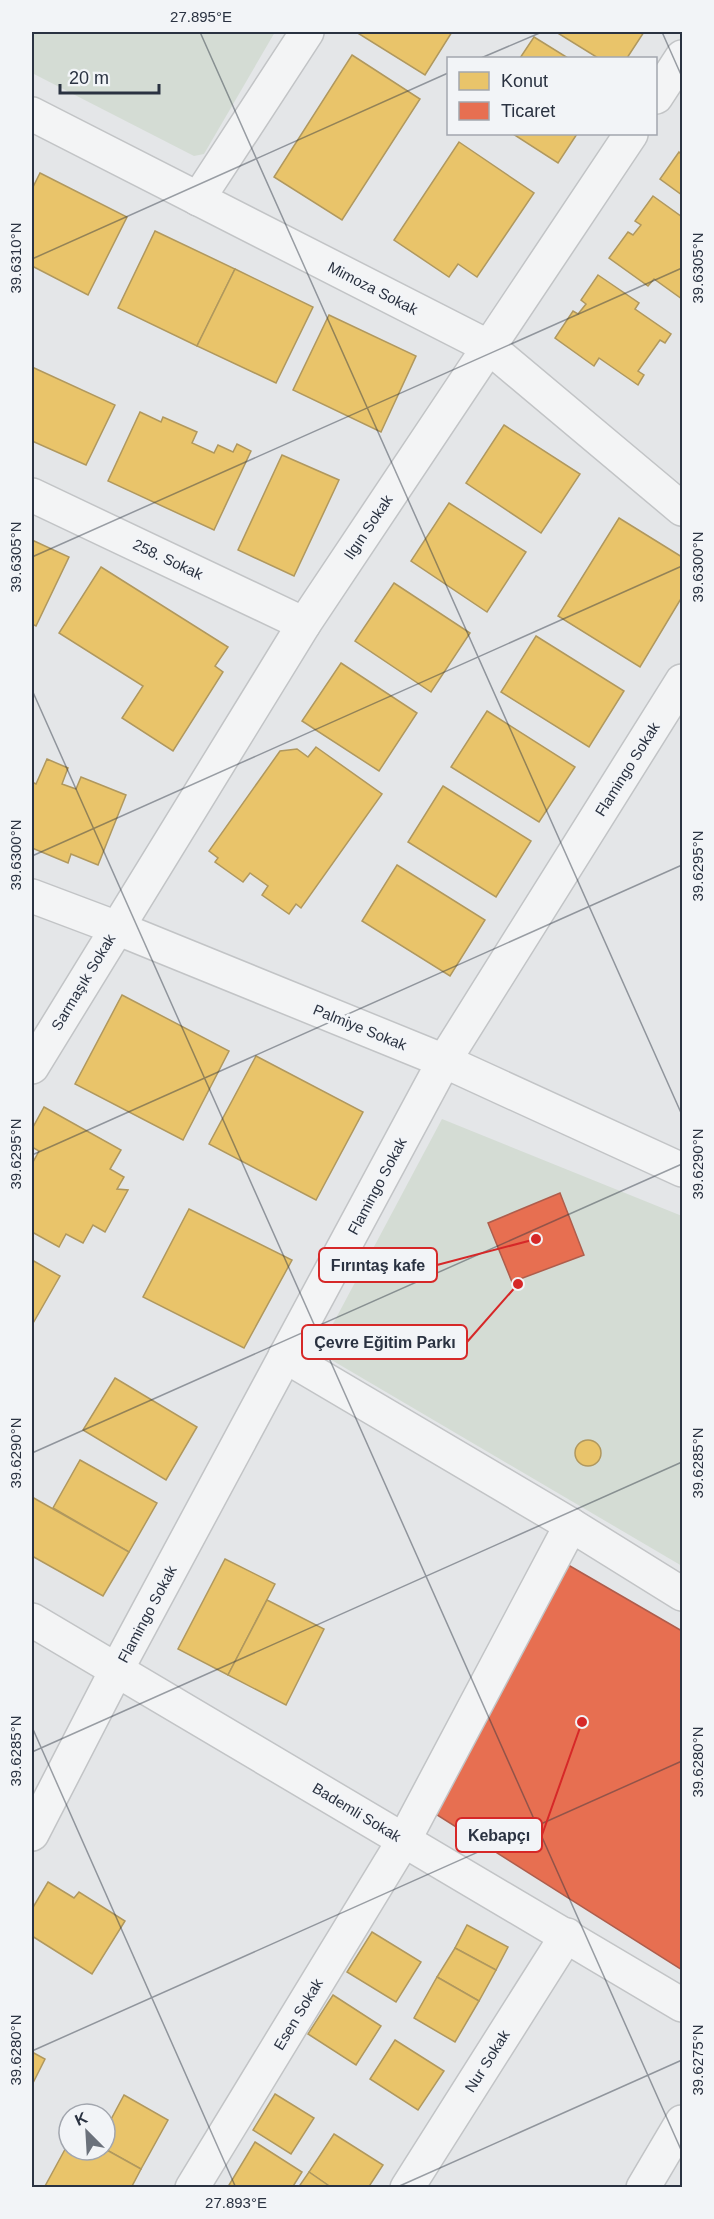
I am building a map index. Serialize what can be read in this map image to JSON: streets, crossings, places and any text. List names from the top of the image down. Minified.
{"streets":{"street":["Mimoza Sokak","Ilgın Sokak","258. Sokak","Flamingo Sokak","Sarmaşık Sokak","Palmiye Sokak","Bademli Sokak","Esen Sokak","Nur Sokak"]},"crossings":[["Mimoza Sokak","Ilgın Sokak"],["Ilgın Sokak","258. Sokak"],["Ilgın Sokak","Sarmaşık Sokak"],["Ilgın Sokak","Palmiye Sokak"],["Flamingo Sokak","Palmiye Sokak"],["Flamingo Sokak","Bademli Sokak"],["Sarmaşık Sokak","Palmiye Sokak"],["Bademli Sokak","Esen Sokak"],["Bademli Sokak","Nur Sokak"]],"places":["Fırıntaş kafe","Çevre Eğitim Parkı","Kebapçı"],"legend":["Konut","Ticaret"],"scale_bar":"20 m","north":"top left","coordinates":["27.895°E","39.6310°N","39.6305°N","39.6300°N","39.6295°N","39.6290°N","39.6285°N","39.6280°N","39.6275°N","27.893°E"]}
